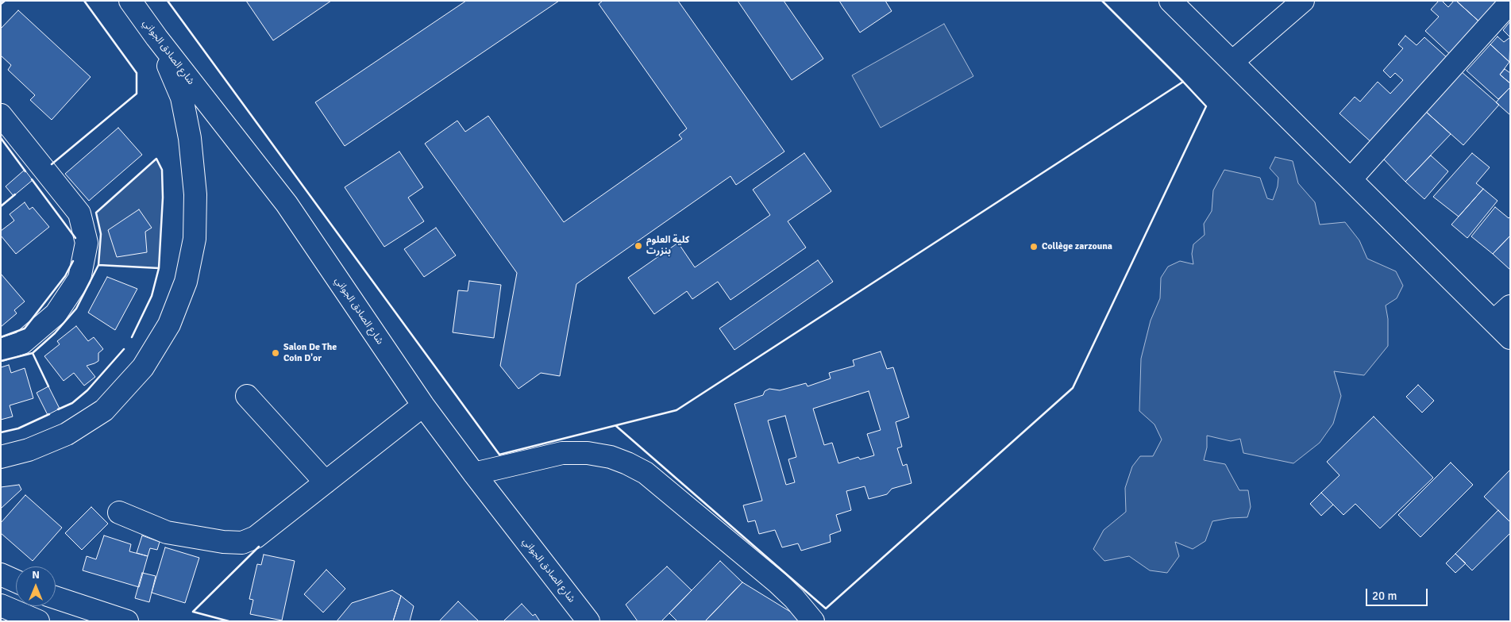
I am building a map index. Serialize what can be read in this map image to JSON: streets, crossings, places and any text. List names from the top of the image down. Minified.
{"streets":{"street":["شارع الصادق الجواني"]},"places":["كلية العلوم بنزرت","Collège zarzouna","Salon De The Coin D'or"],"scale_bar":"20 m","north":"top"}
